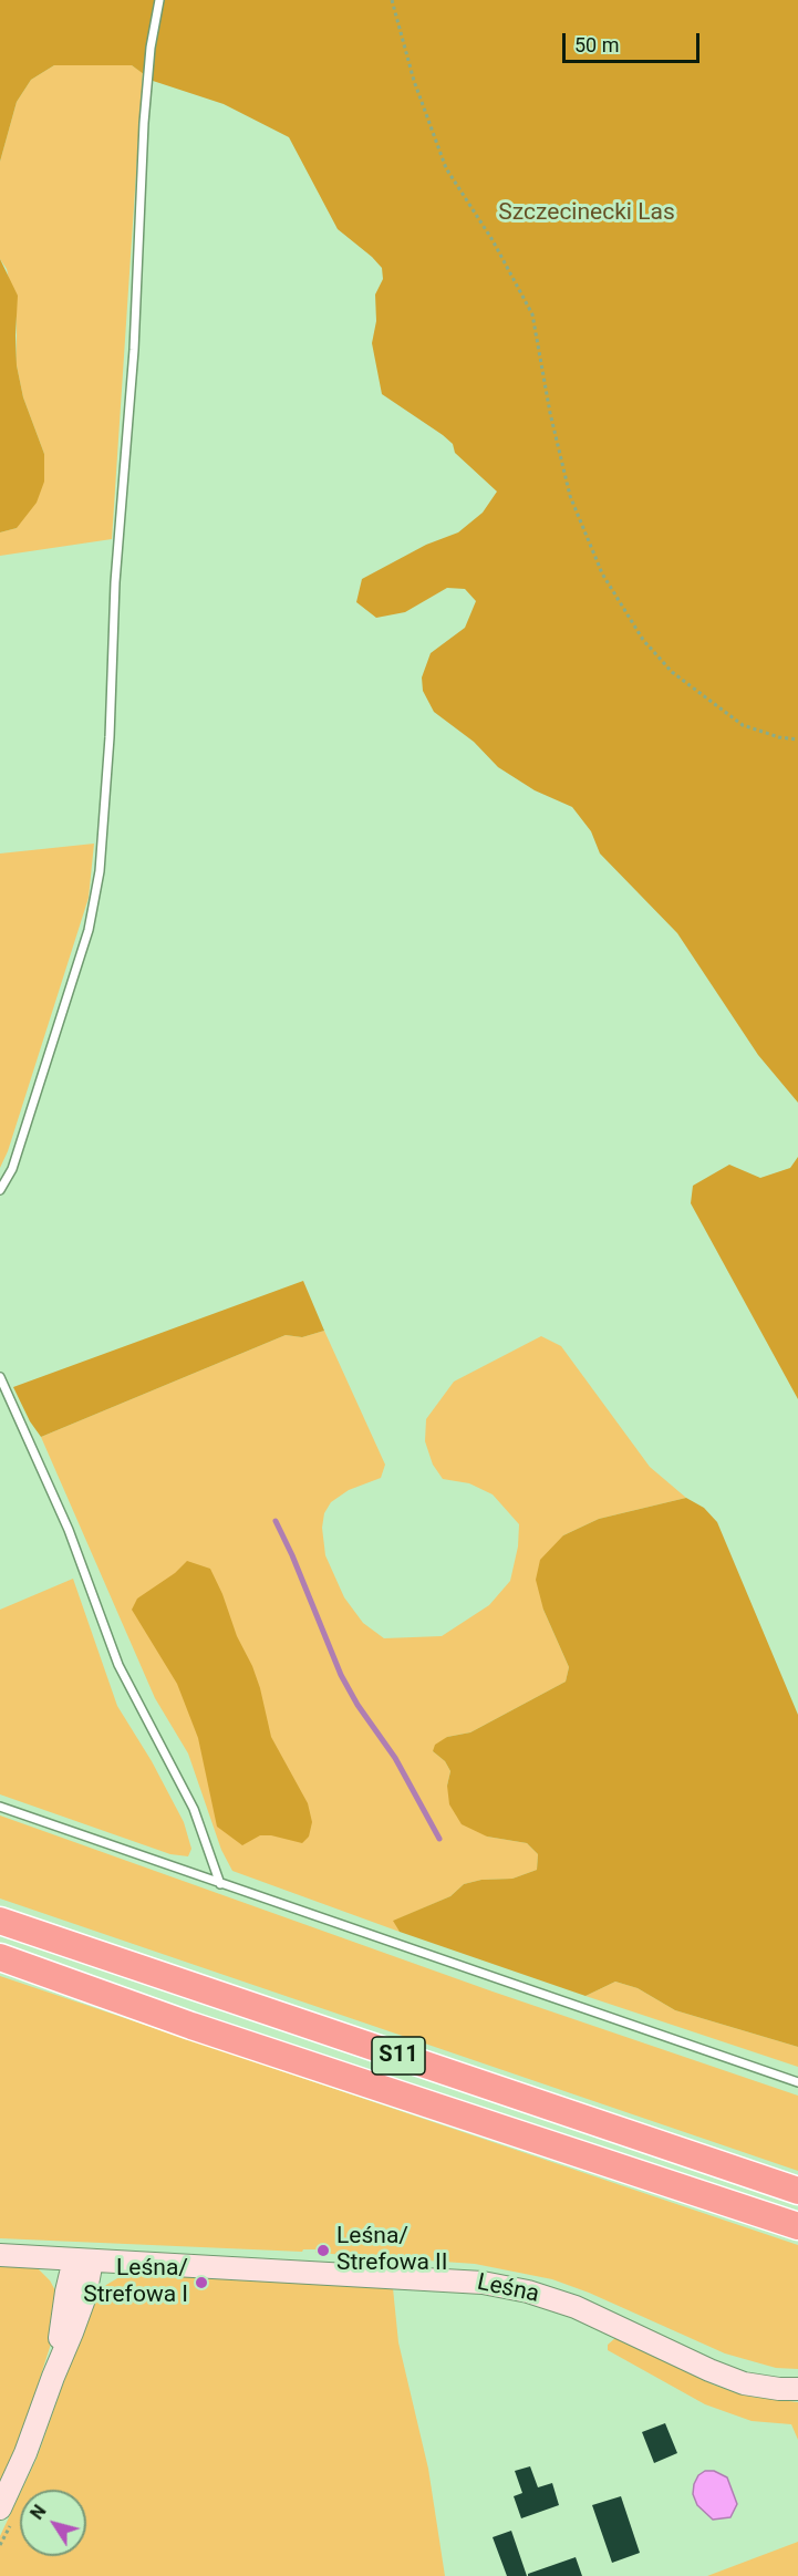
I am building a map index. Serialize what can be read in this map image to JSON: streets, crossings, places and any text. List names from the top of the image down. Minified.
{"streets":{"highway":["S11"],"street":["Leśna"]},"parks":["Szczecinecki Las"],"places":["Leśna/ Strefowa II","Leśna/ Strefowa I"],"scale_bar":"50 m","north":"top left"}
